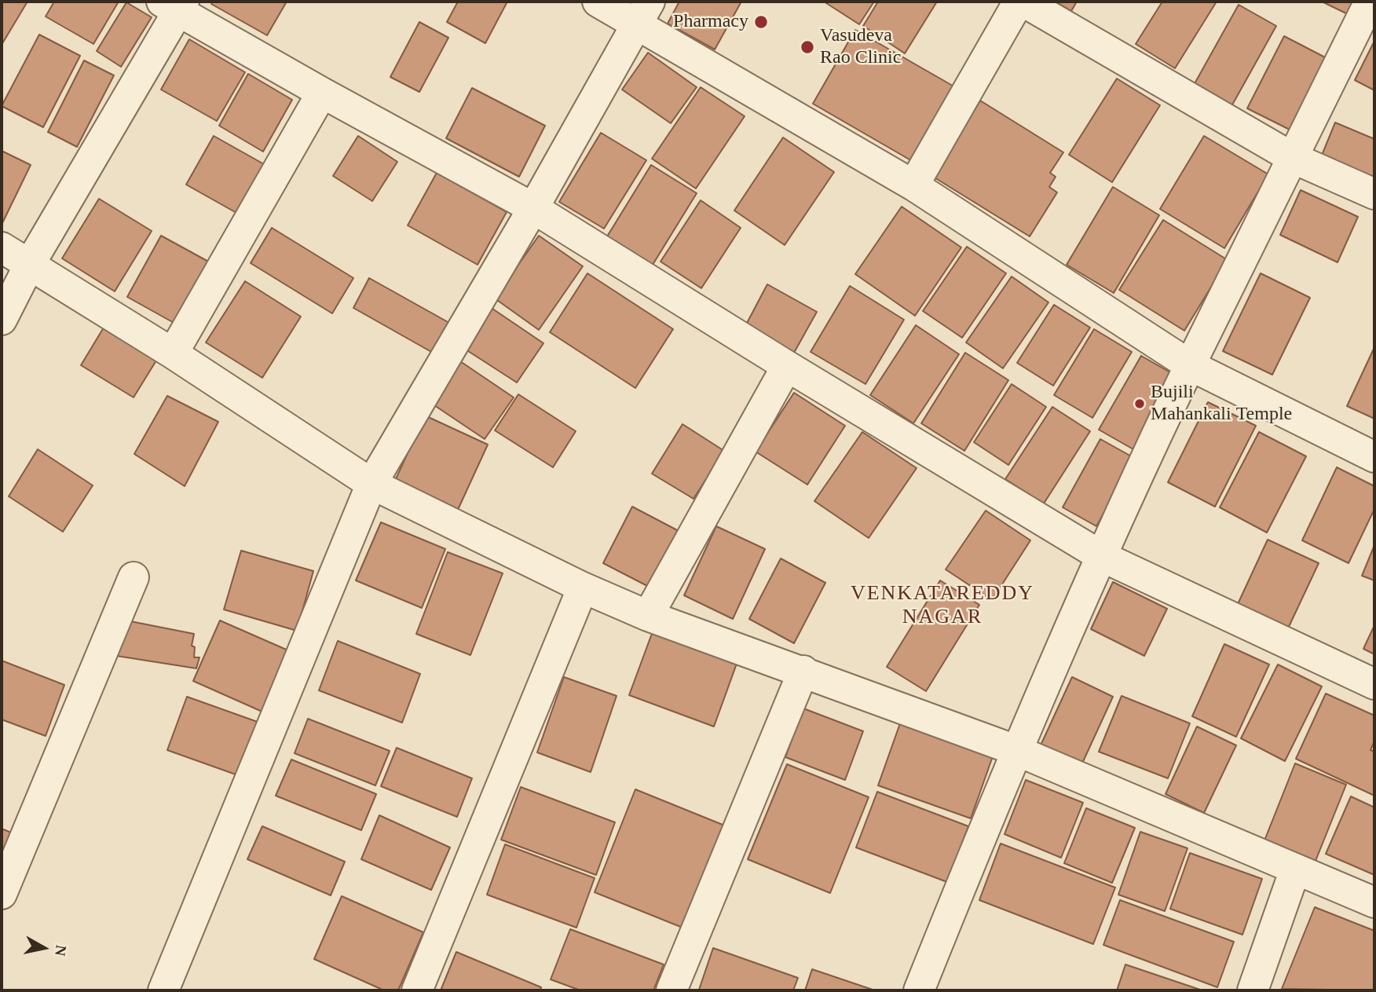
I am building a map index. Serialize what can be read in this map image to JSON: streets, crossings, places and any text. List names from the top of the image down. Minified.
{"districts":["VENKATAREDDY NAGAR"],"places":["Pharmacy","Vasudeva Rao Clinic","Bujili Mahankali Temple"],"north":"right"}
